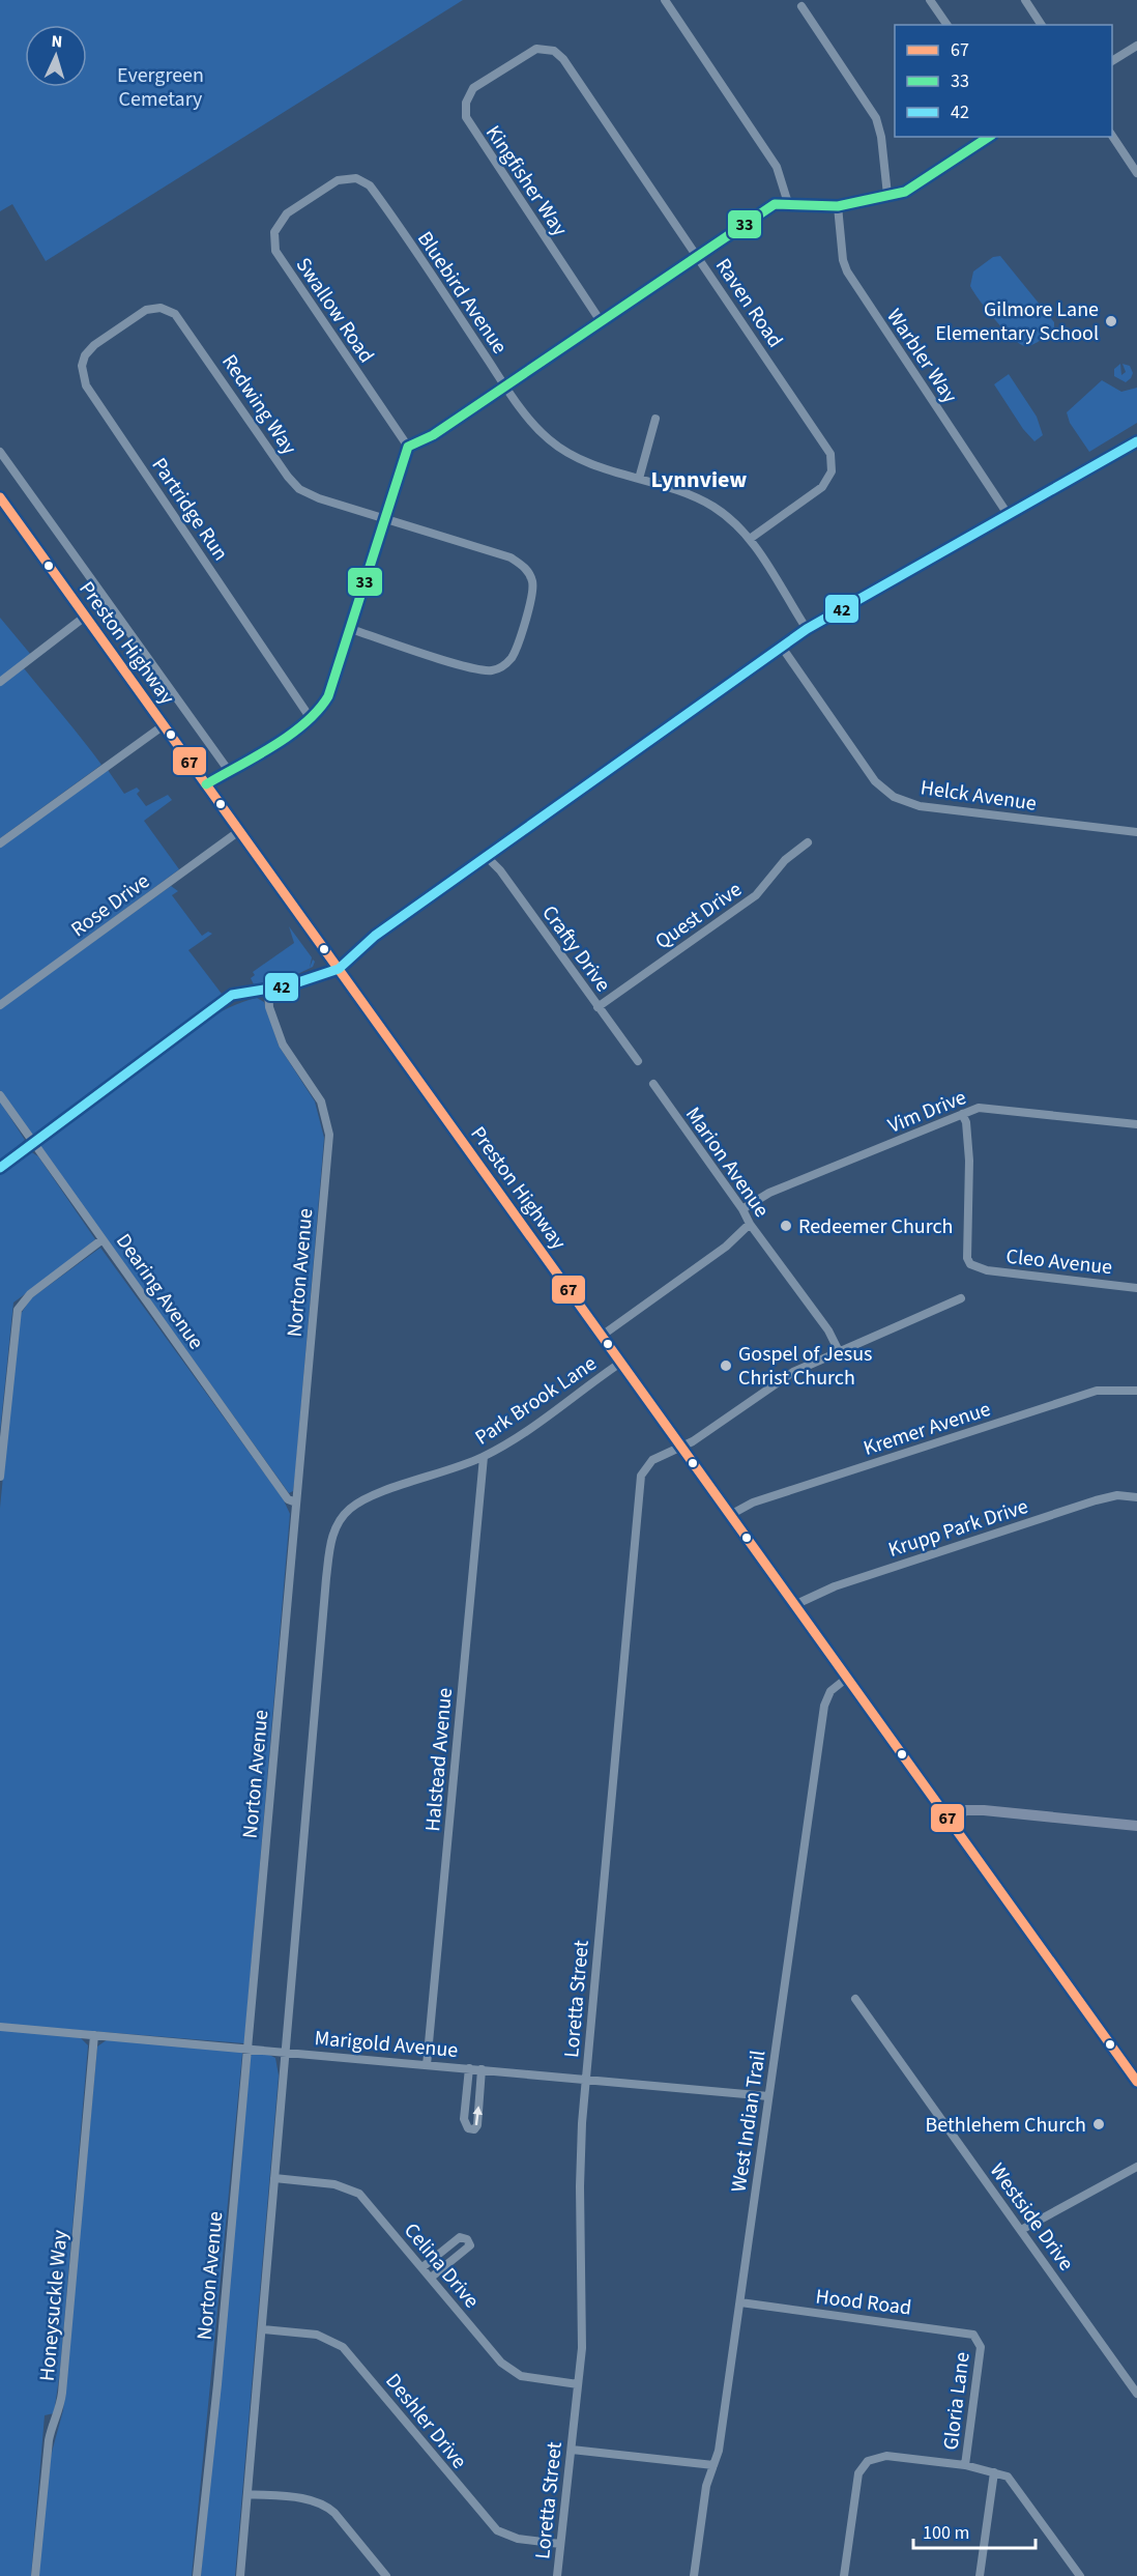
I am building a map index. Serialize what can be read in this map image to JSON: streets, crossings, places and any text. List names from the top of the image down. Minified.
{"streets":{"main road":["Preston Highway"],"street":["Kingfisher Way","Bluebird Avenue","Raven Road","Swallow Road","Warbler Way","Redwing Way","Partridge Run","Helck Avenue","Rose Drive","Quest Drive","Crafty Drive","Vim Drive","Marion Avenue","Cleo Avenue","Norton Avenue","Dearing Avenue","Park Brook Lane","Kremer Avenue","Krupp Park Drive","Halstead Avenue","Loretta Street","Marigold Avenue","West Indian Trail","Westside Drive","Celina Drive","Hood Road","Honeysuckle Way","Gloria Lane","Deshler Drive"]},"crossings":[["Kingfisher Way","Raven Road"],["Bluebird Avenue","Raven Road"],["Bluebird Avenue","Swallow Road"],["Redwing Way","Partridge Run"],["Preston Highway","Rose Drive"],["Preston Highway","Park Brook Lane"],["Preston Highway","Kremer Avenue"],["Preston Highway","Krupp Park Drive"],["Preston Highway","Loretta Street"],["Preston Highway","West Indian Trail"],["Quest Drive","Crafty Drive"],["Vim Drive","Marion Avenue"],["Vim Drive","Cleo Avenue"],["Marion Avenue","Loretta Street"],["Norton Avenue","Dearing Avenue"],["Norton Avenue","Marigold Avenue"],["Park Brook Lane","Halstead Avenue"],["Park Brook Lane","Marigold Avenue"],["Halstead Avenue","Marigold Avenue"],["Loretta Street","Marigold Avenue"],["Loretta Street","Celina Drive"],["Loretta Street","Deshler Drive"],["Marigold Avenue","West Indian Trail"],["Marigold Avenue","Honeysuckle Way"],["West Indian Trail","Hood Road"],["Hood Road","Gloria Lane"]],"districts":["Lynnview"],"parks":["Evergreen Cemetary"],"places":["Gilmore Lane Elementary School","Redeemer Church","Gospel of Jesus Christ Church","Bethlehem Church"],"lines":["transit line 33","transit line 42","transit line 67"],"legend":["67","33","42"],"scale_bar":"100 m","north":"top"}
